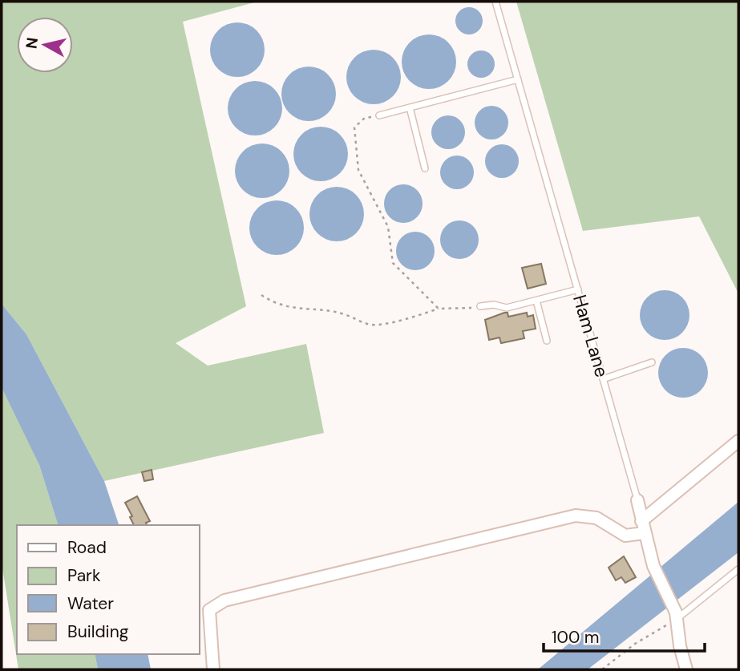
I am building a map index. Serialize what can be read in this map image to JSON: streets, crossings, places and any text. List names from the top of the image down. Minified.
{"streets":{"street":["Ham Lane"]},"legend":["Road","Park","Water","Building"],"scale_bar":"100 m","north":"left"}
